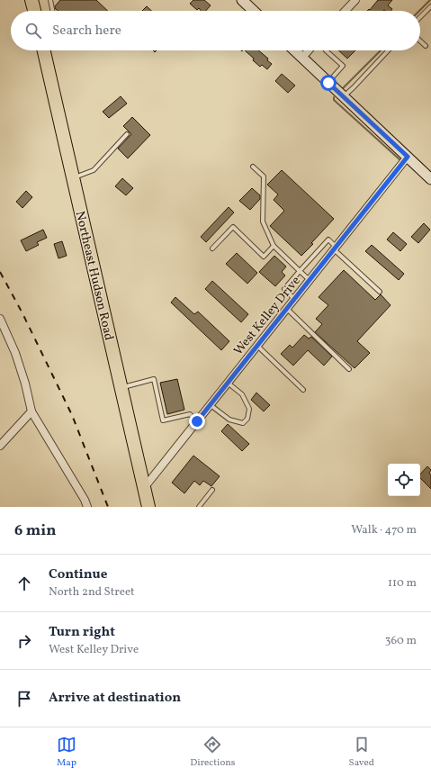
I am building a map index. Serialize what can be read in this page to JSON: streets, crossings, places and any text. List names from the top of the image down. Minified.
{"streets":{"highway":["Northeast Hudson Road"],"street":["West Kelley Drive"]},"crossings":[["Northeast Hudson Road","West Kelley Drive"]],"page":{"search":"Search here","heading":["6 min","Walk · 470 m"],"list":[["Continue","North 2nd Street","110 m"],["Turn right","West Kelley Drive","360 m"],"Arrive at destination"],"nav":["Map","Directions","Saved"]}}
